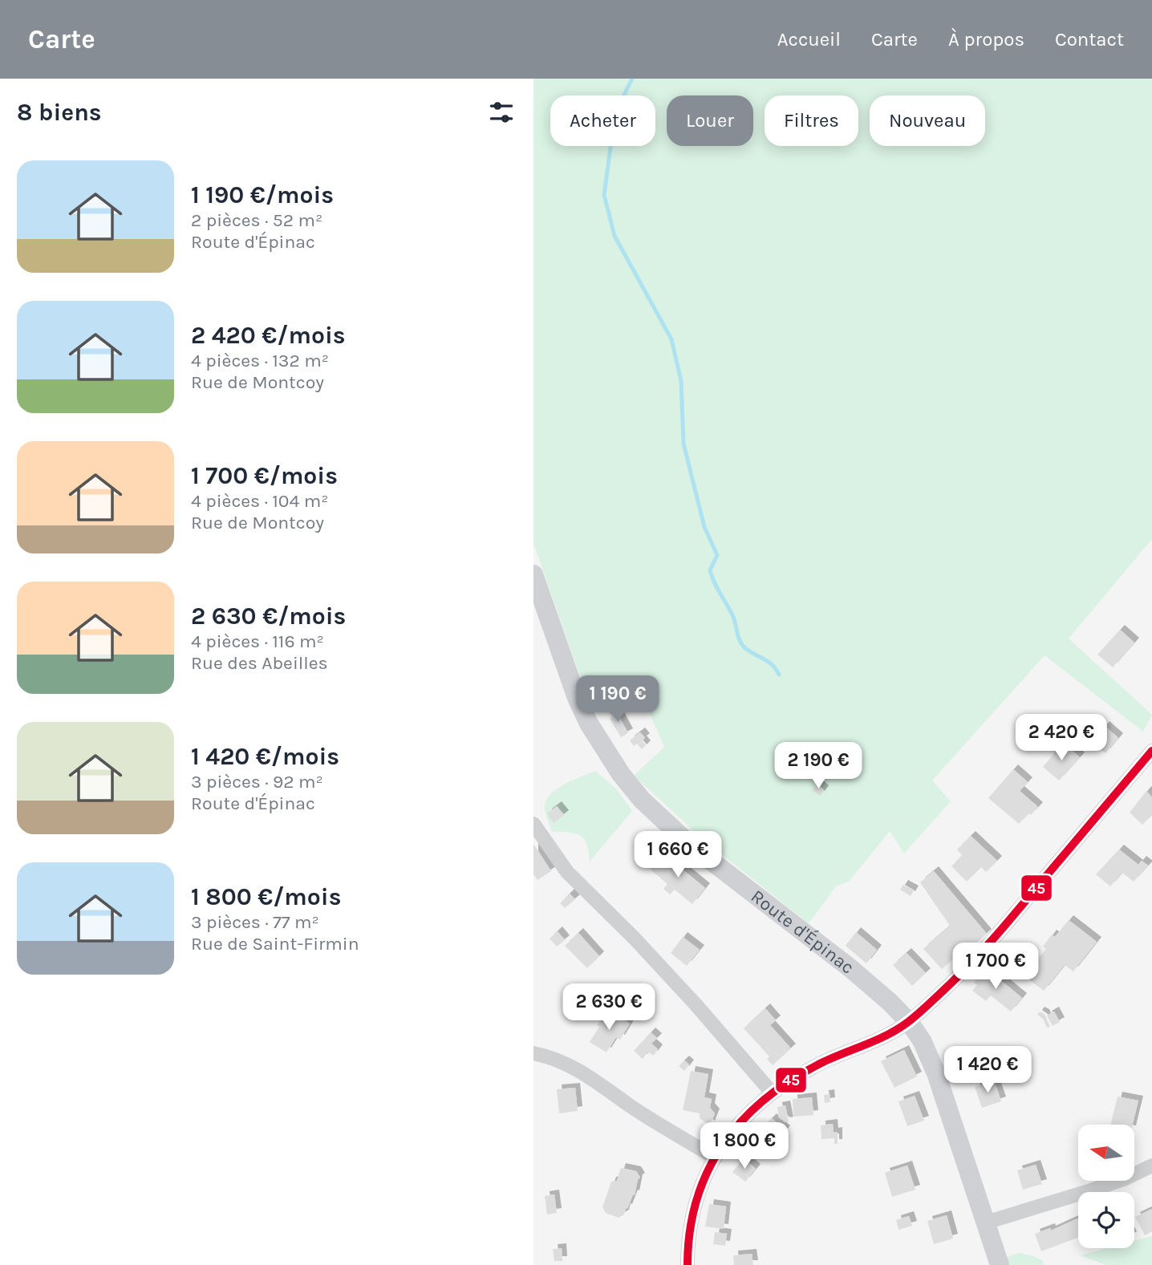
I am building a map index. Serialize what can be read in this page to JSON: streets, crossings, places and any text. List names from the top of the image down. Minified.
{"streets":{"main road":["Route d'Épinac"]},"lines":["transit line 45"],"north":"left","page":{"header":"Carte","nav":["Accueil","Carte","À propos","Contact"],"heading":"8 biens","chip":["Acheter","Louer","Filtres","Nouveau"],"list":[{"name":"1 190 €/mois","note":"2 pièces · 52 m² · Route d'Épinac"},{"name":"2 420 €/mois","note":"4 pièces · 132 m² · Rue de Montcoy"},{"name":"1 700 €/mois","note":"4 pièces · 104 m² · Rue de Montcoy"},{"name":"2 630 €/mois","note":"4 pièces · 116 m² · Rue des Abeilles"},{"name":"1 420 €/mois","note":"3 pièces · 92 m² · Route d'Épinac"},{"name":"1 800 €/mois","note":"3 pièces · 77 m² · Rue de Saint-Firmin"}],"price":["1 190 €","2 420 €","2 190 €","1 660 €","1 700 €","2 630 €","1 420 €","1 800 €"]}}
